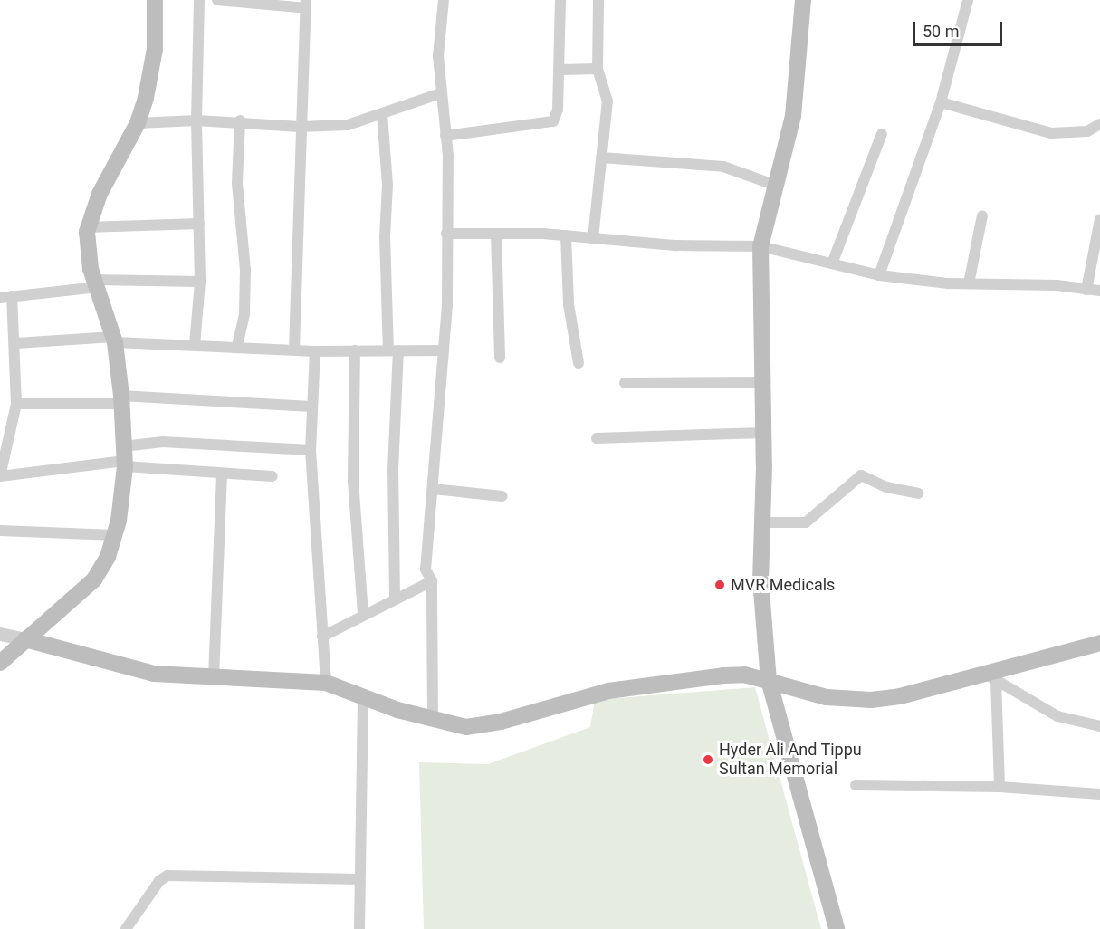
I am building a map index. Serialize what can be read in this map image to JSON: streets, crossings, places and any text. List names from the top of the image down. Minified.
{"places":["MVR Medicals","Hyder Ali And Tippu Sultan Memorial"],"scale_bar":"50 m"}
